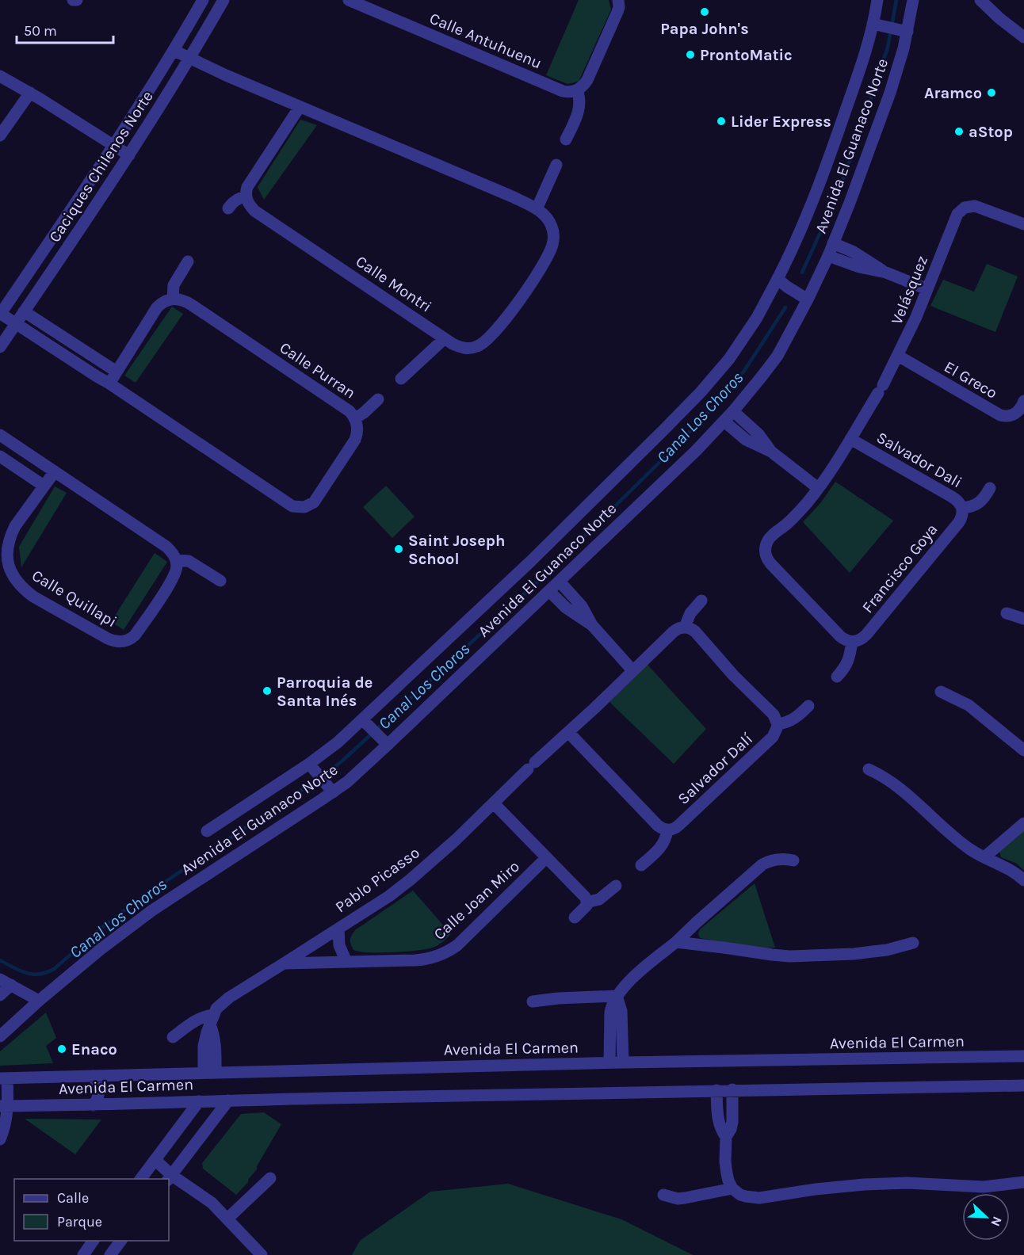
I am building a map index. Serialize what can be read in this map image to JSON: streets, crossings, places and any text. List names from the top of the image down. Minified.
{"streets":{"street":["Calle Antuhuenu","Avenida El Guanaco Norte","Caciques Chilenos Norte","Calle Montri","Velásquez","Calle Purran","El Greco","Salvador Dali","Francisco Goya","Calle Quillapi","Salvador Dalí","Pablo Picasso","Calle Joan Miro","Avenida El Carmen"]},"crossings":[["Caciques Chilenos Norte","Calle Montri"],["Caciques Chilenos Norte","Calle Purran"],["Velásquez","El Greco"],["Velásquez","Salvador Dali"],["Velásquez","Francisco Goya"],["Salvador Dali","Francisco Goya"]],"water":["Canal Los Choros"],"places":["Papa John's","ProntoMatic","Aramco","Lider Express","aStop","Saint Joseph School","Parroquia de Santa Inés","Enaco"],"legend":["Calle","Parque"],"scale_bar":"50 m","north":"bottom right"}
